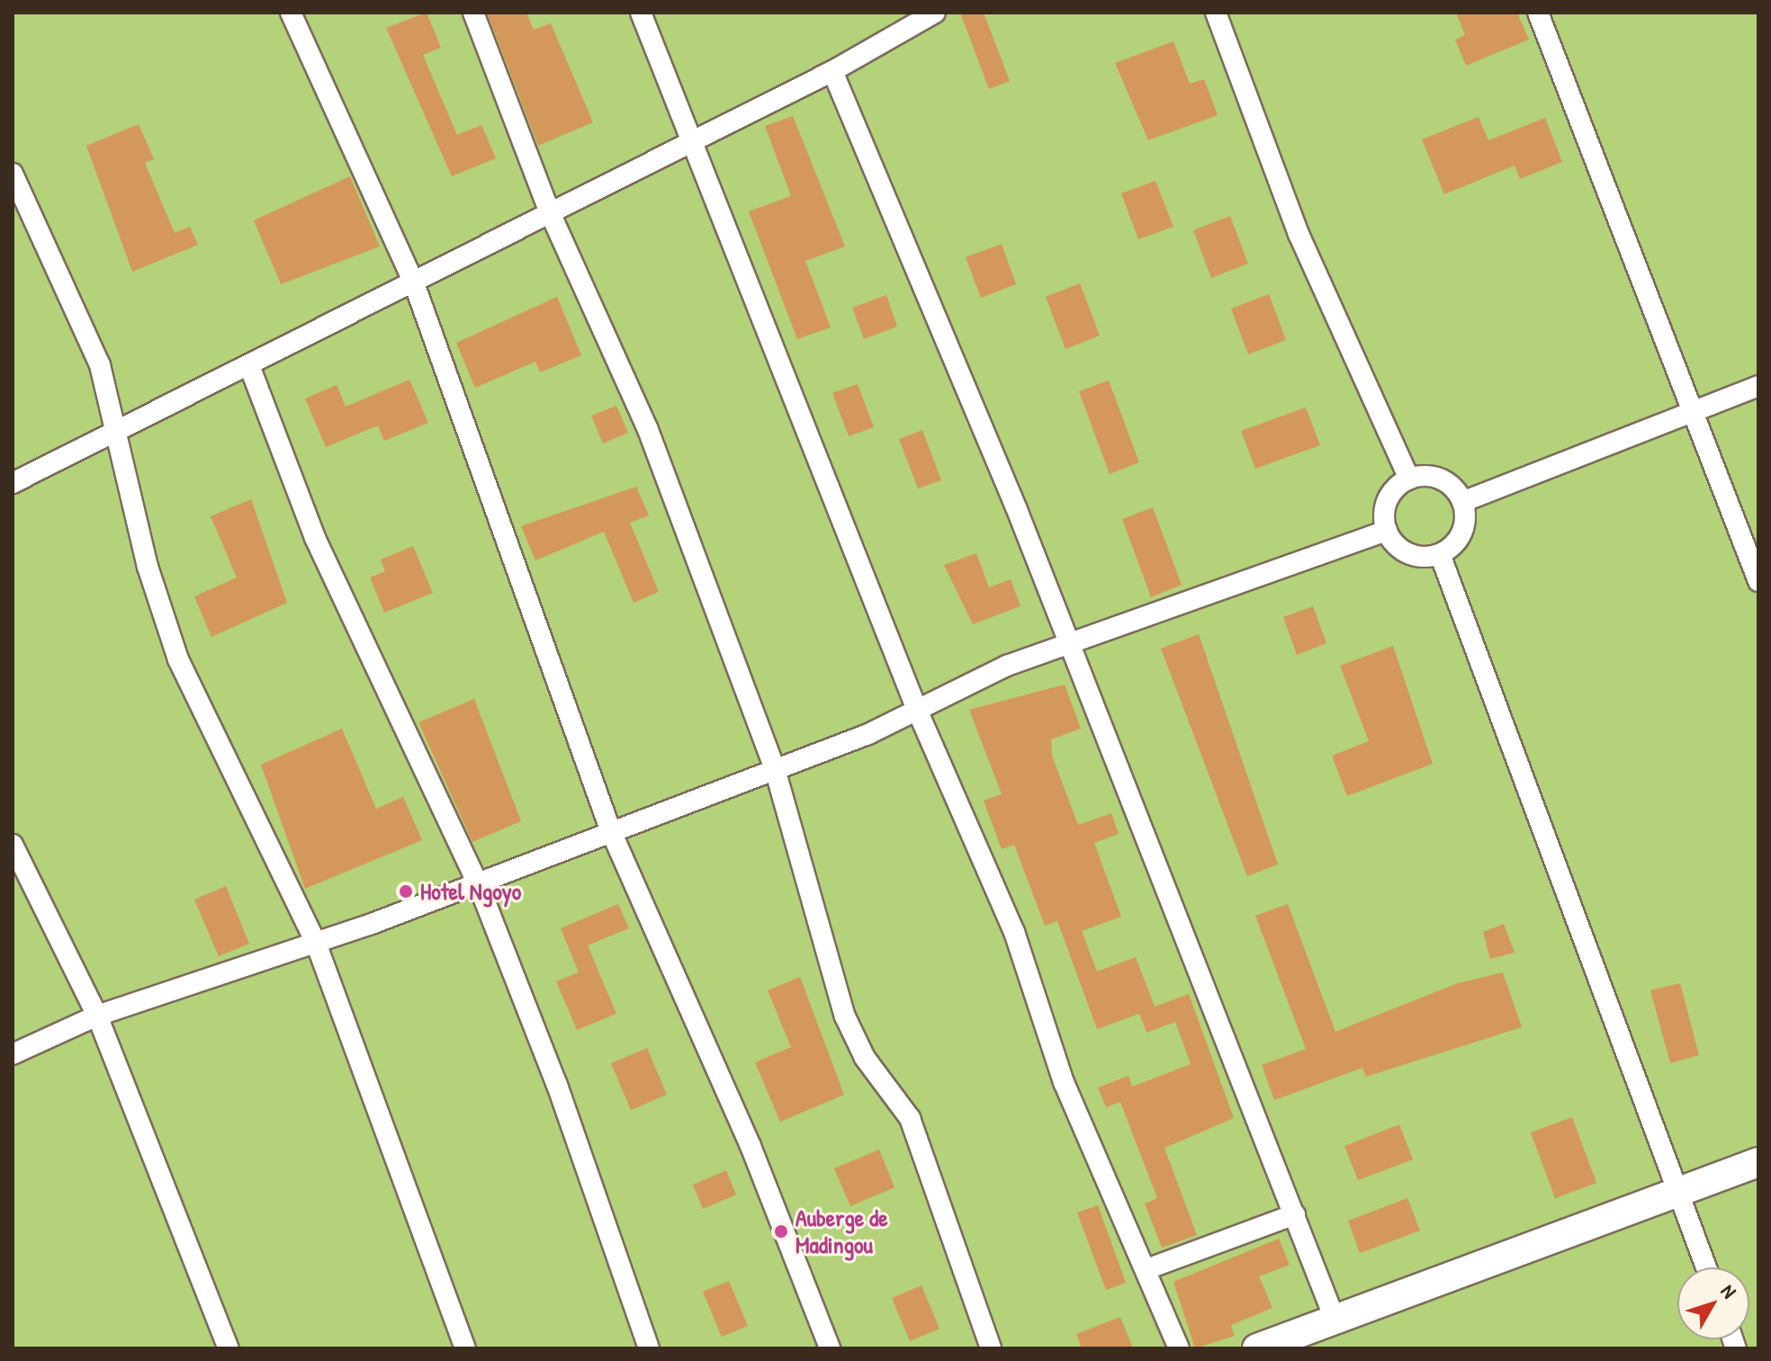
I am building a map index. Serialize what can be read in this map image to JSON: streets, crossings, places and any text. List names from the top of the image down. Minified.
{"places":["Hotel Ngoyo","Auberge de Madingou"],"north":"top right"}
